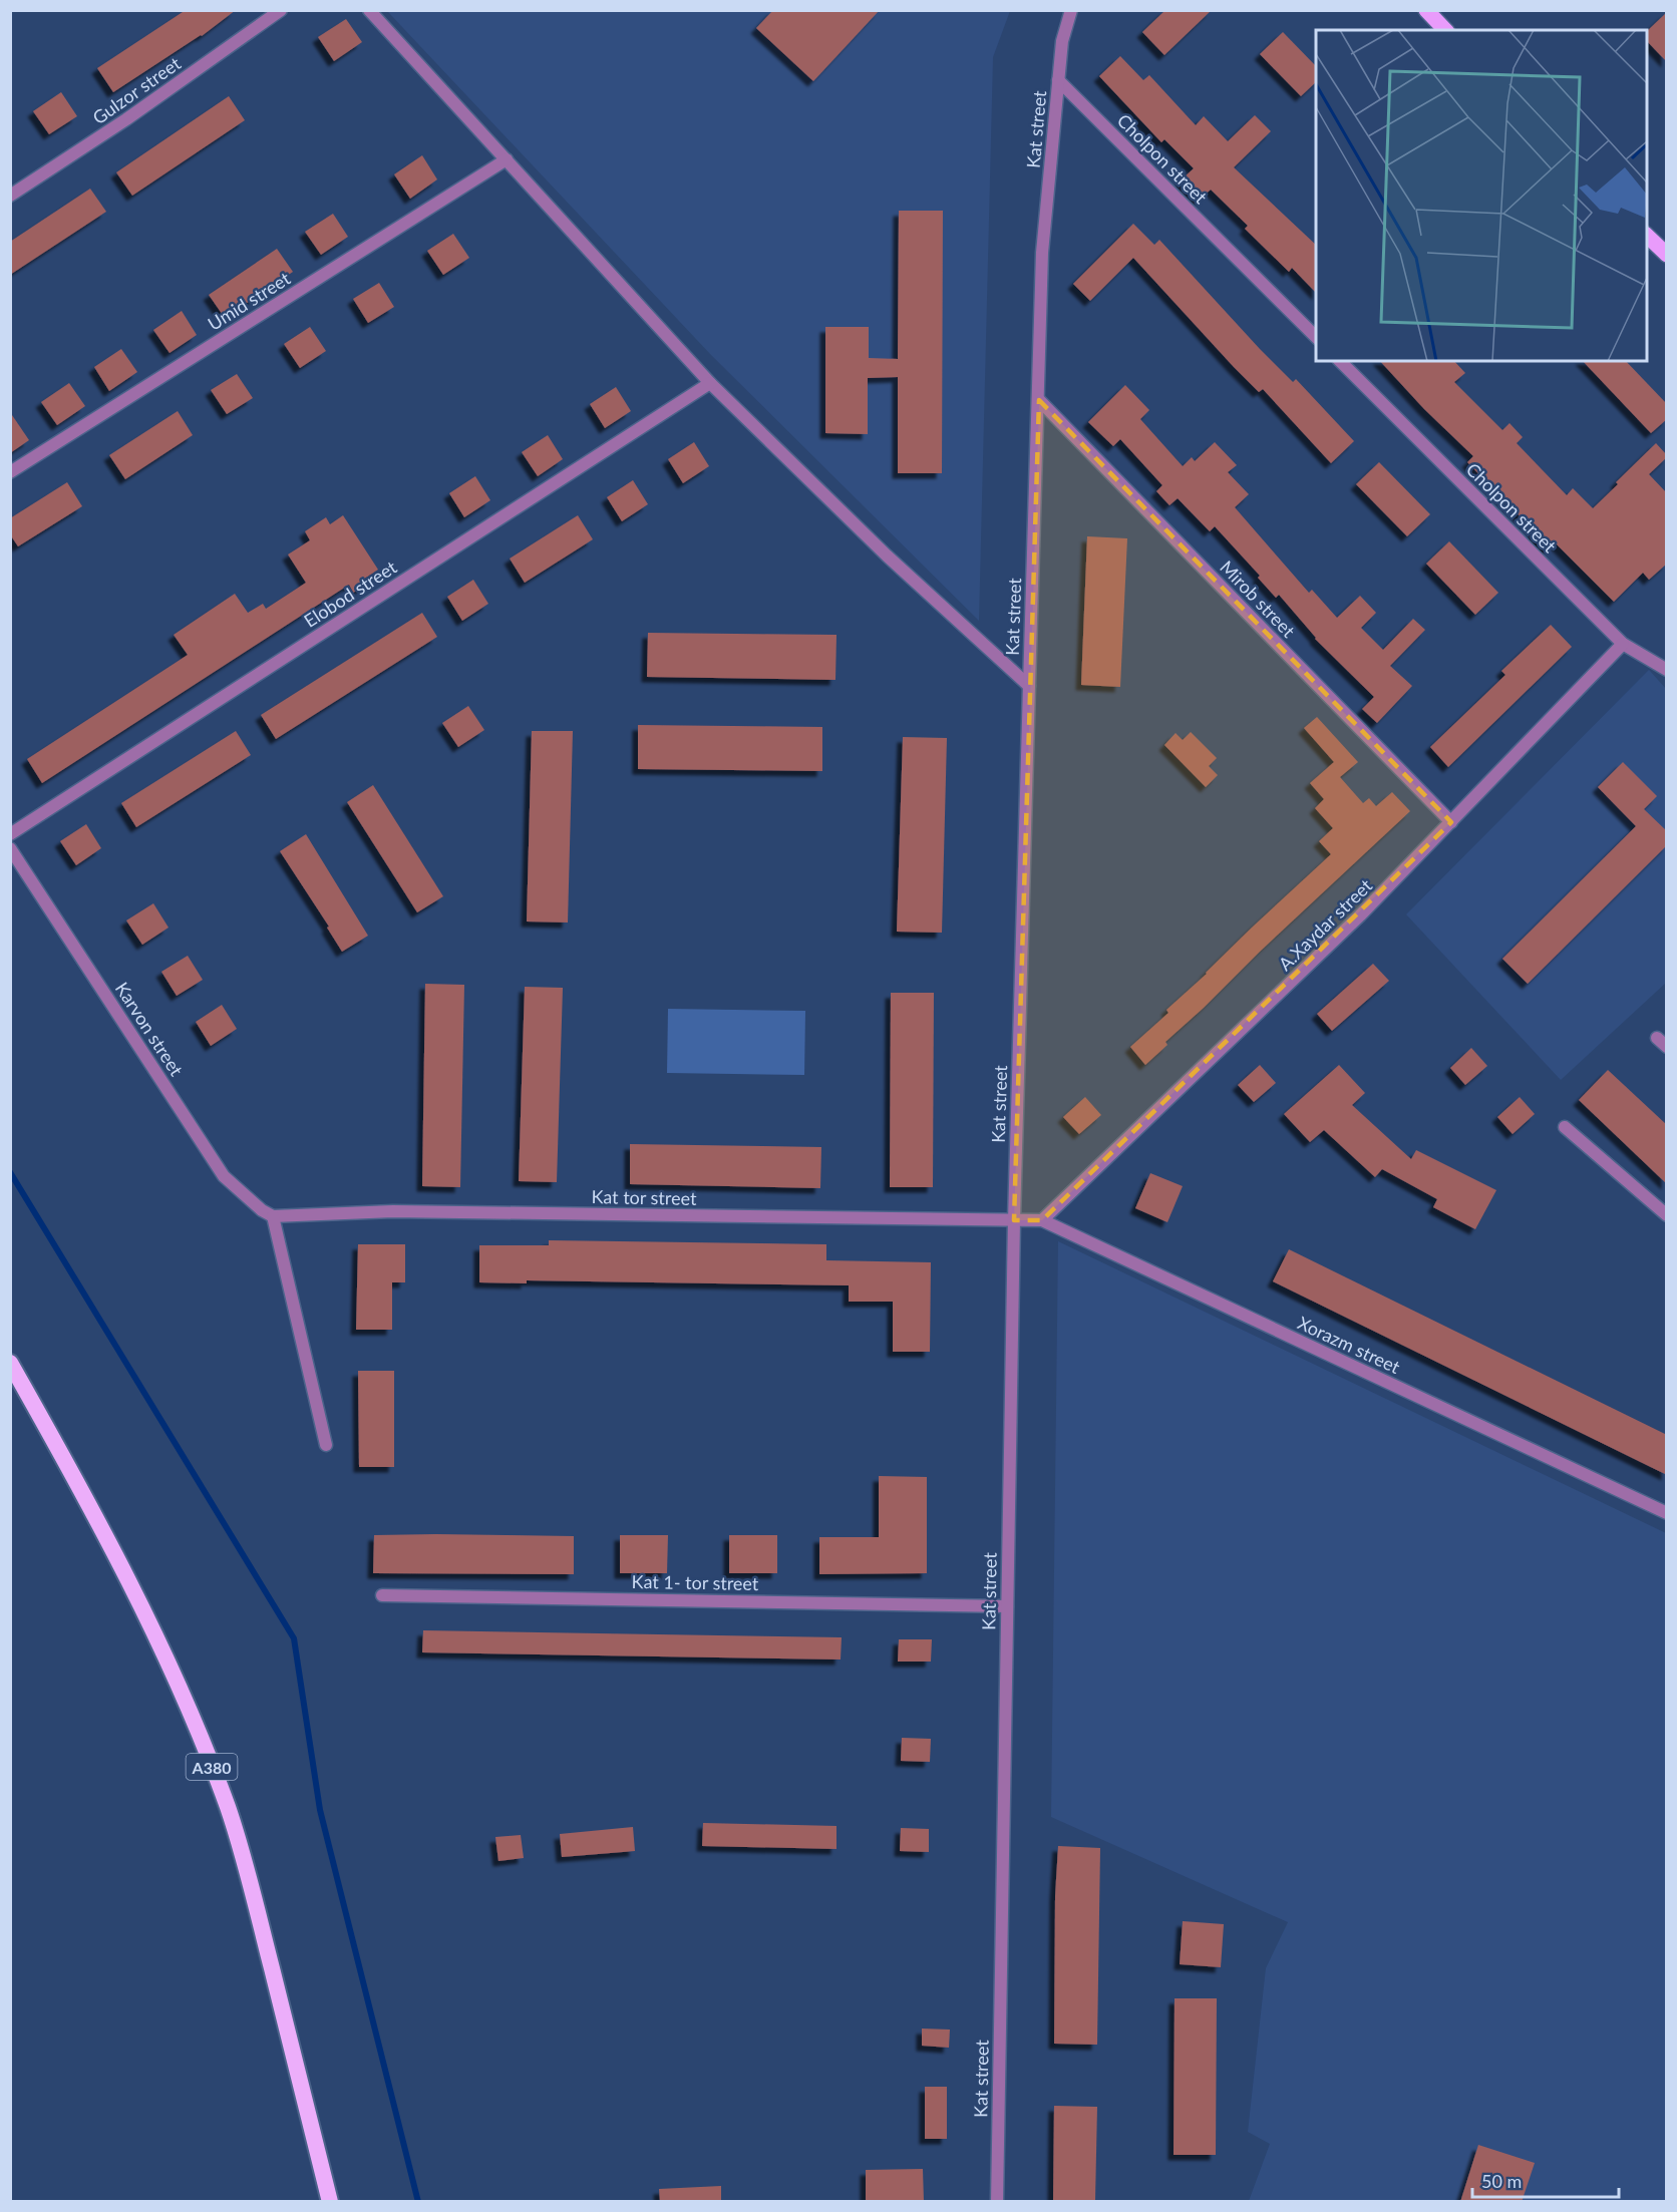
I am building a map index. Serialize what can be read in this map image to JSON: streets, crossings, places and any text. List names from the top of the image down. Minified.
{"streets":{"highway":["A380"],"street":["Gulzor street","Kat street","Cholpon street","Umid street","Elobod street","Mirob street","A.Xaydar street","Karvon street","Kat tor street","Xorazm street","Kat 1- tor street"]},"crossings":[["Kat street","Cholpon street"],["Kat street","Mirob street"],["Kat street","Kat tor street"],["Kat street","Xorazm street"],["Kat street","Kat 1- tor street"],["Cholpon street","A.Xaydar street"],["Mirob street","A.Xaydar street"],["A.Xaydar street","Xorazm street"],["Karvon street","Kat tor street"],["Kat tor street","Xorazm street"]],"scale_bar":"50 m"}
